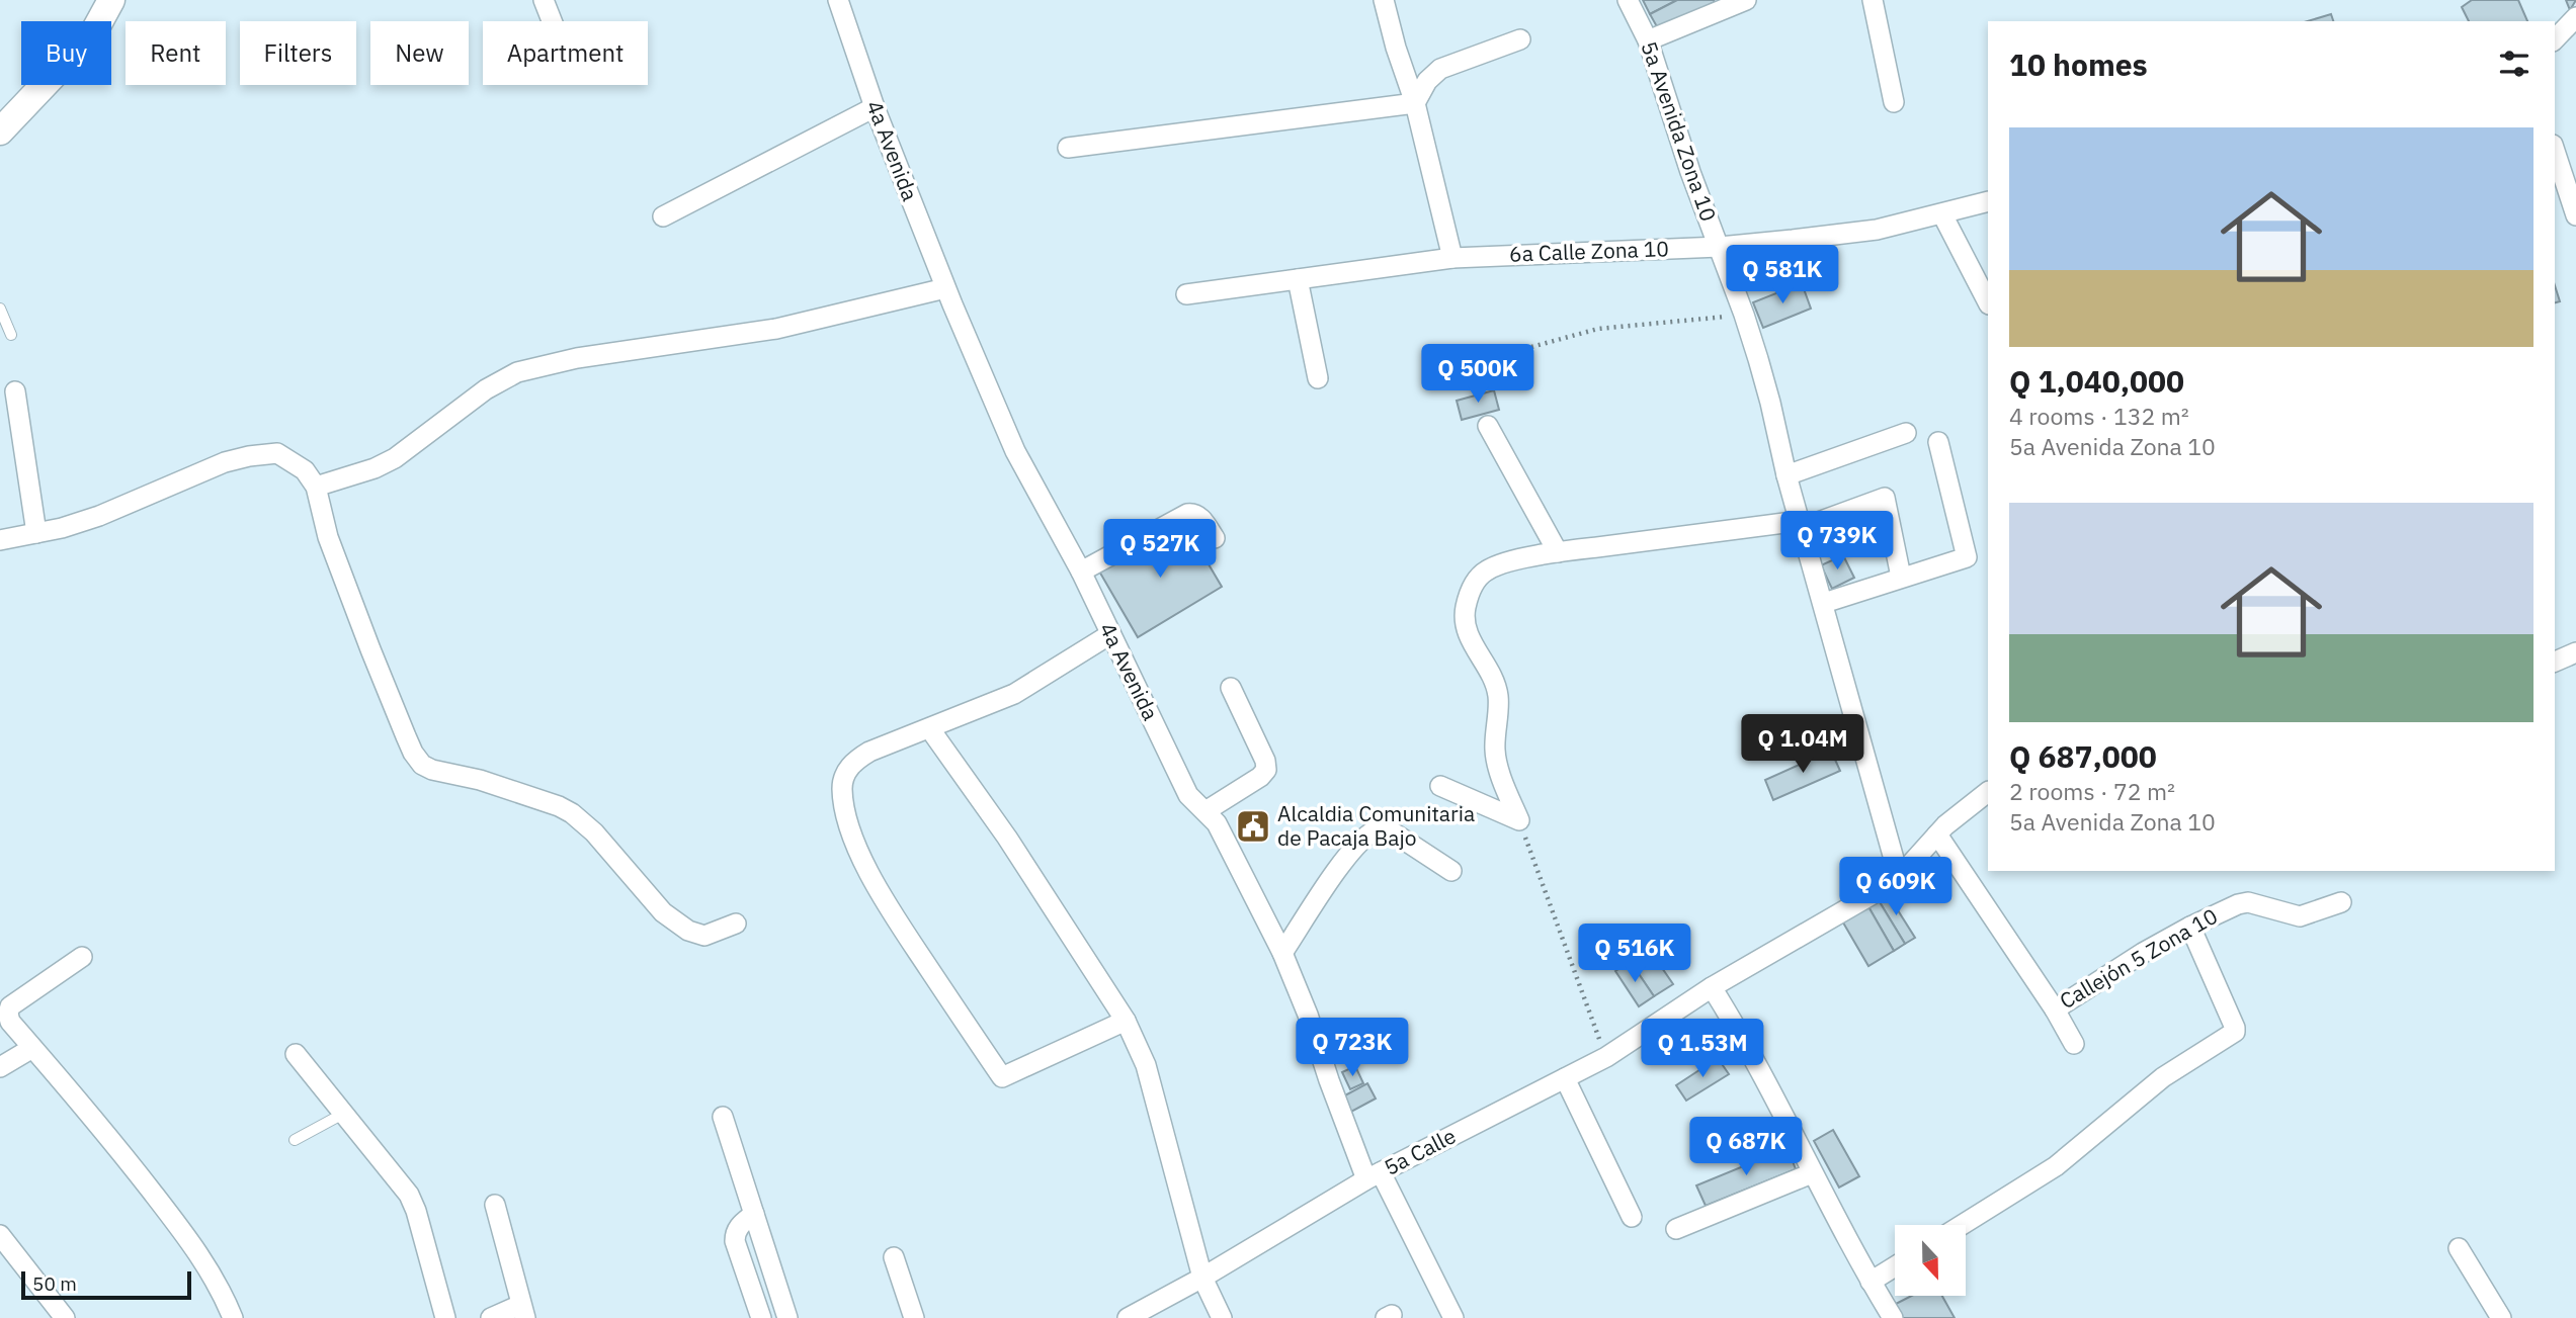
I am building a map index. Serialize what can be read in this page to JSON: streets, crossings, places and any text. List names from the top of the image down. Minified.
{"streets":{"street":["5a Avenida Zona 10","4a Avenida","6a Calle Zona 10","Callejón 5 Zona 10","5a Calle"]},"crossings":[["5a Avenida Zona 10","6a Calle Zona 10"],["5a Avenida Zona 10","5a Calle"],["4a Avenida","5a Calle"],["Callejón 5 Zona 10","5a Calle"]],"places":{"public building":["Alcaldia Comunitaria de Pacaja Bajo"]},"scale_bar":"50 m","north":"bottom","page":{"chip":["Buy","Rent","Filters","New","Apartment"],"heading":"10 homes","list":[{"name":"Q 1,040,000","note":"4 rooms · 132 m² · 5a Avenida Zona 10"},{"name":"Q 687,000","note":"2 rooms · 72 m² · 5a Avenida Zona 10"}],"price":["Q 581K","Q 500K","Q 739K","Q 527K","Q 1.04M","Q 609K","Q 516K","Q 723K","Q 1.53M","Q 687K"],"scale":"50 m"}}
